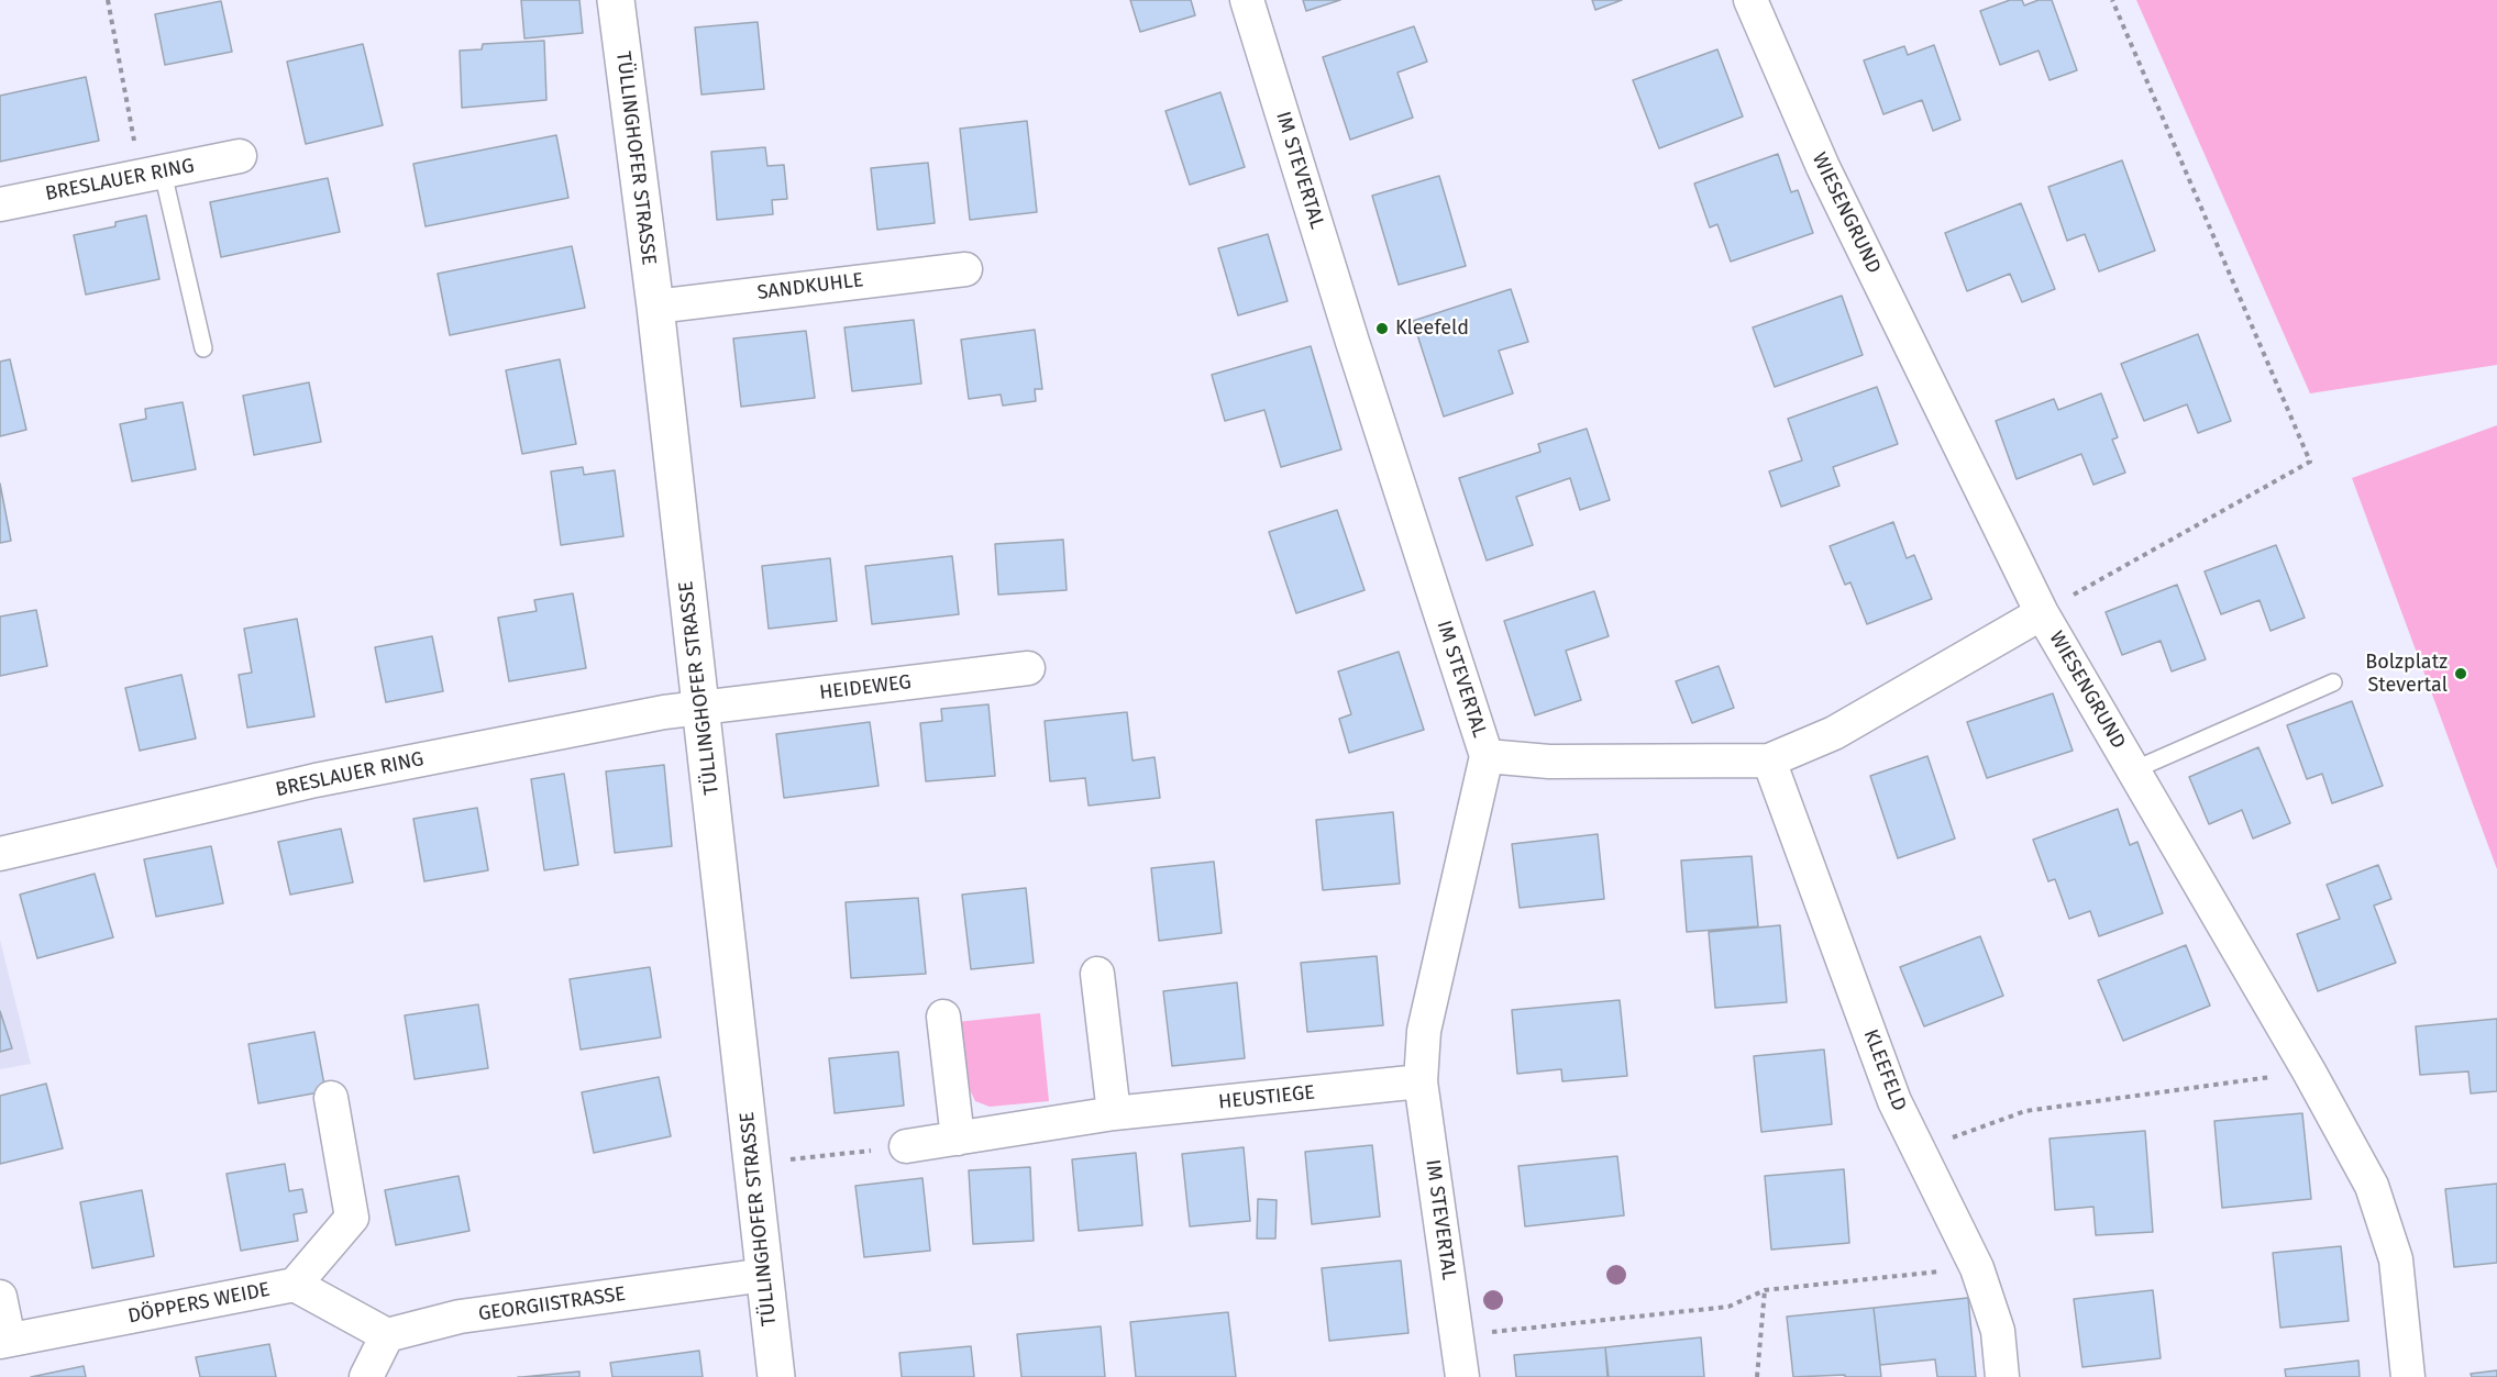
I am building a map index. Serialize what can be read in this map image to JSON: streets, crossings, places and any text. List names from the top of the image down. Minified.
{"streets":{"main road":["TÜLLINGHOFER STRASSE"],"street":["IM STEVERTAL","BRESLAUER RING","WIESENGRUND","SANDKUHLE","HEIDEWEG","KLEEFELD","HEUSTIEGE","DÖPPERS WEIDE","GEORGIISTRASSE"]},"crossings":[["TÜLLINGHOFER STRASSE","BRESLAUER RING"],["TÜLLINGHOFER STRASSE","SANDKUHLE"],["TÜLLINGHOFER STRASSE","HEIDEWEG"],["TÜLLINGHOFER STRASSE","GEORGIISTRASSE"],["IM STEVERTAL","HEUSTIEGE"],["BRESLAUER RING","HEIDEWEG"],["DÖPPERS WEIDE","GEORGIISTRASSE"]],"places":["Kleefeld","Bolzplatz Stevertal"]}
